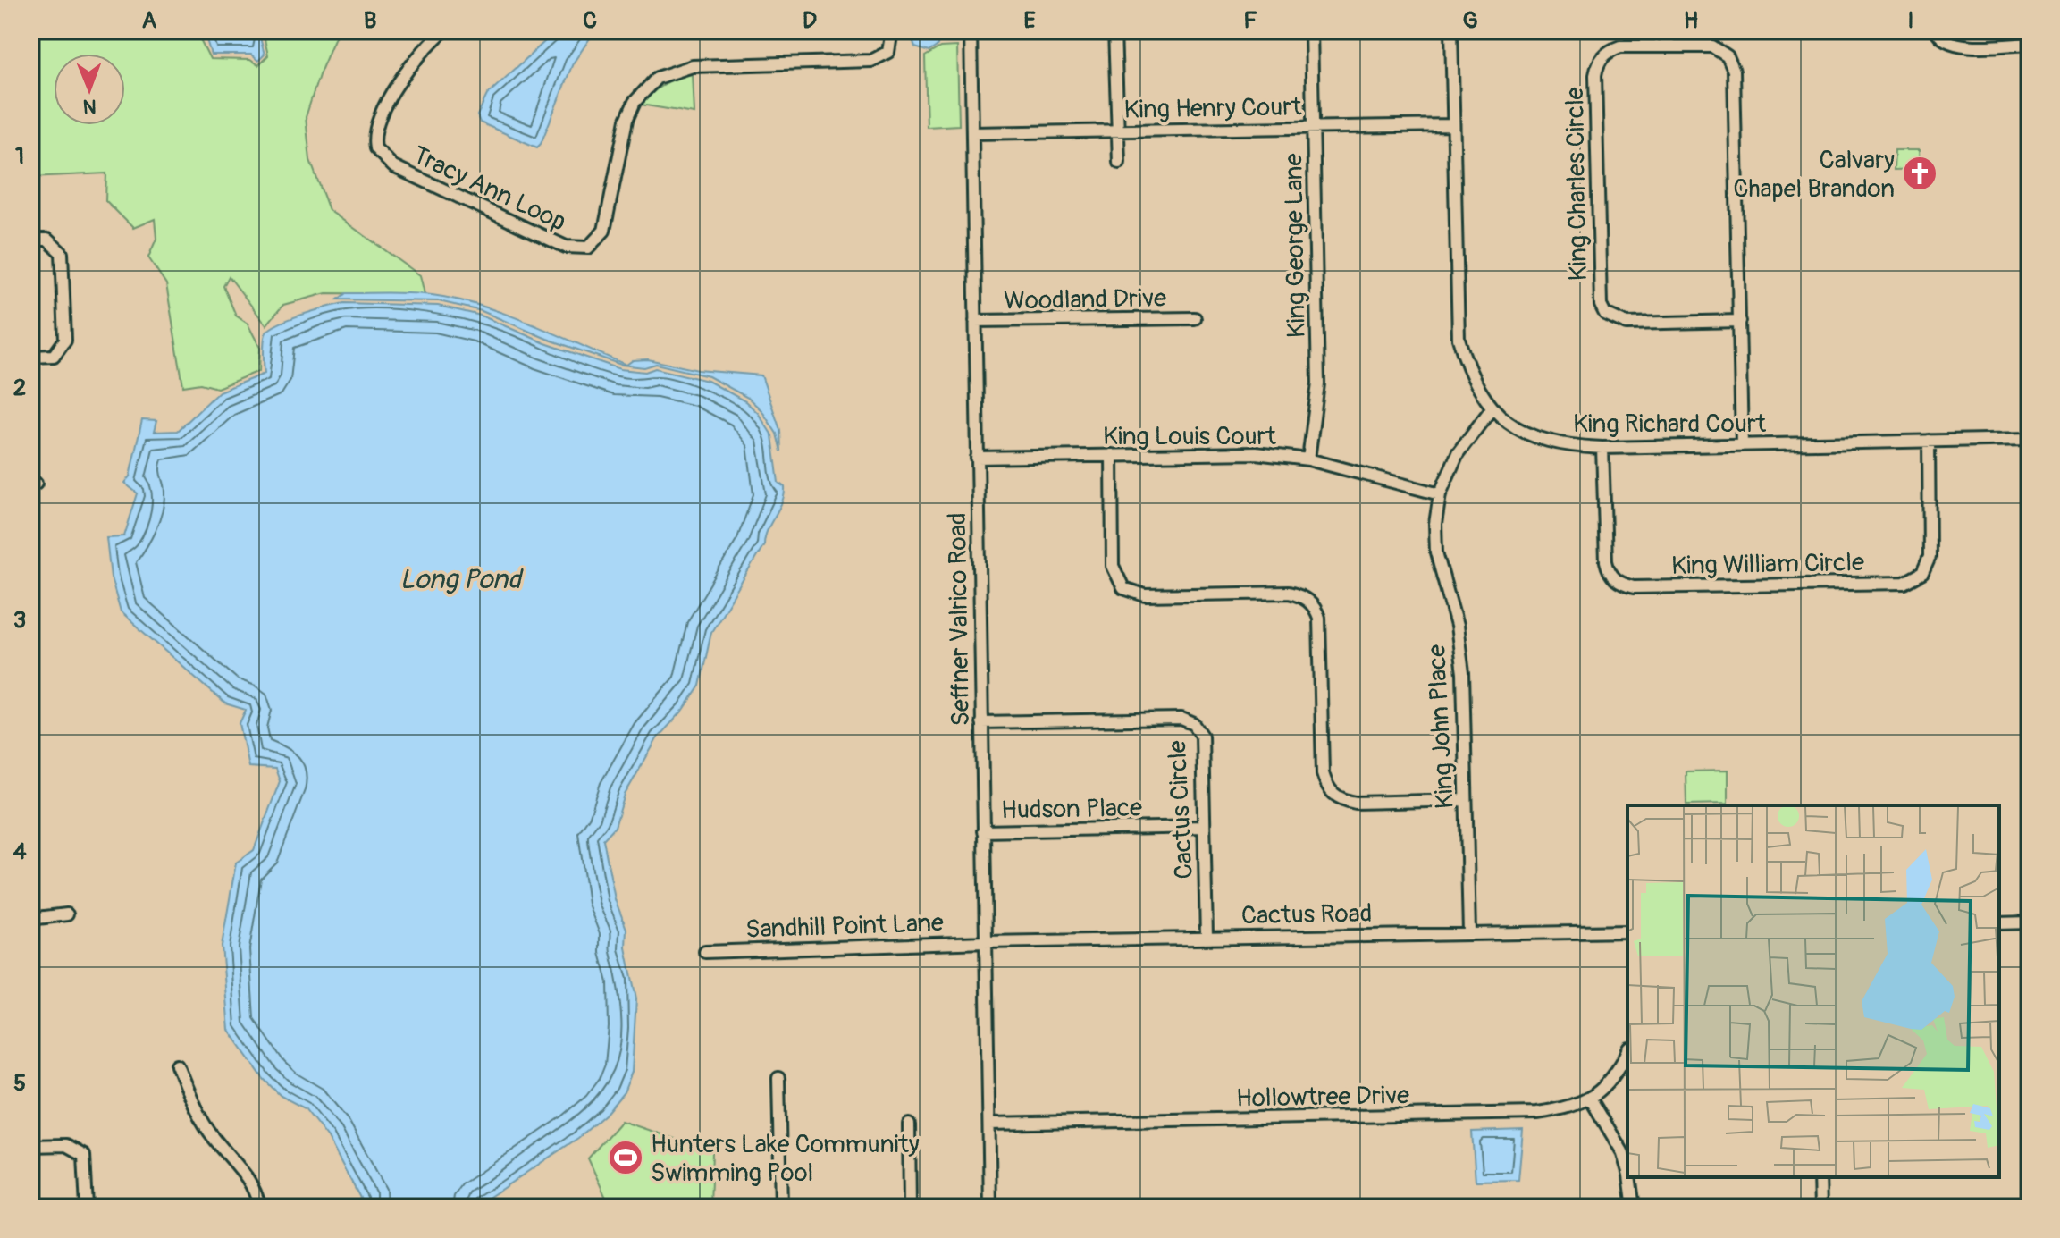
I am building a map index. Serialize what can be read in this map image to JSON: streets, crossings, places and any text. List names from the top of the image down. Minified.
{"streets":{"street":["King Henry Court","King Charles Circle","Tracy Ann Loop","King George Lane","Woodland Drive","King Richard Court","King Louis Court","King William Circle","Seffner Valrico Road","King John Place","Hudson Place","Cactus Circle","Cactus Road","Sandhill Point Lane","Hollowtree Drive"]},"crossings":[["King Henry Court","King George Lane"],["King Henry Court","King Richard Court"],["King Henry Court","Seffner Valrico Road"],["King Charles Circle","King Richard Court"],["King George Lane","King Louis Court"],["Woodland Drive","Seffner Valrico Road"],["King Richard Court","King William Circle"],["King Richard Court","King John Place"],["King Louis Court","Seffner Valrico Road"],["King Louis Court","King John Place"],["Seffner Valrico Road","Hudson Place"],["Seffner Valrico Road","Cactus Circle"],["Seffner Valrico Road","Cactus Road"],["Seffner Valrico Road","Sandhill Point Lane"],["Seffner Valrico Road","Hollowtree Drive"],["King John Place","Cactus Road"],["Hudson Place","Cactus Circle"],["Cactus Circle","Cactus Road"],["Cactus Road","Sandhill Point Lane"]],"water":["Long Pond"],"places":{"church":["Calvary Chapel Brandon"],"sports":["Hunters Lake Community Swimming Pool"]},"north":"bottom","grid":{"columns":["A","B","C","D","E","F","G","H","I"],"rows":["1","2","3","4","5"]}}
